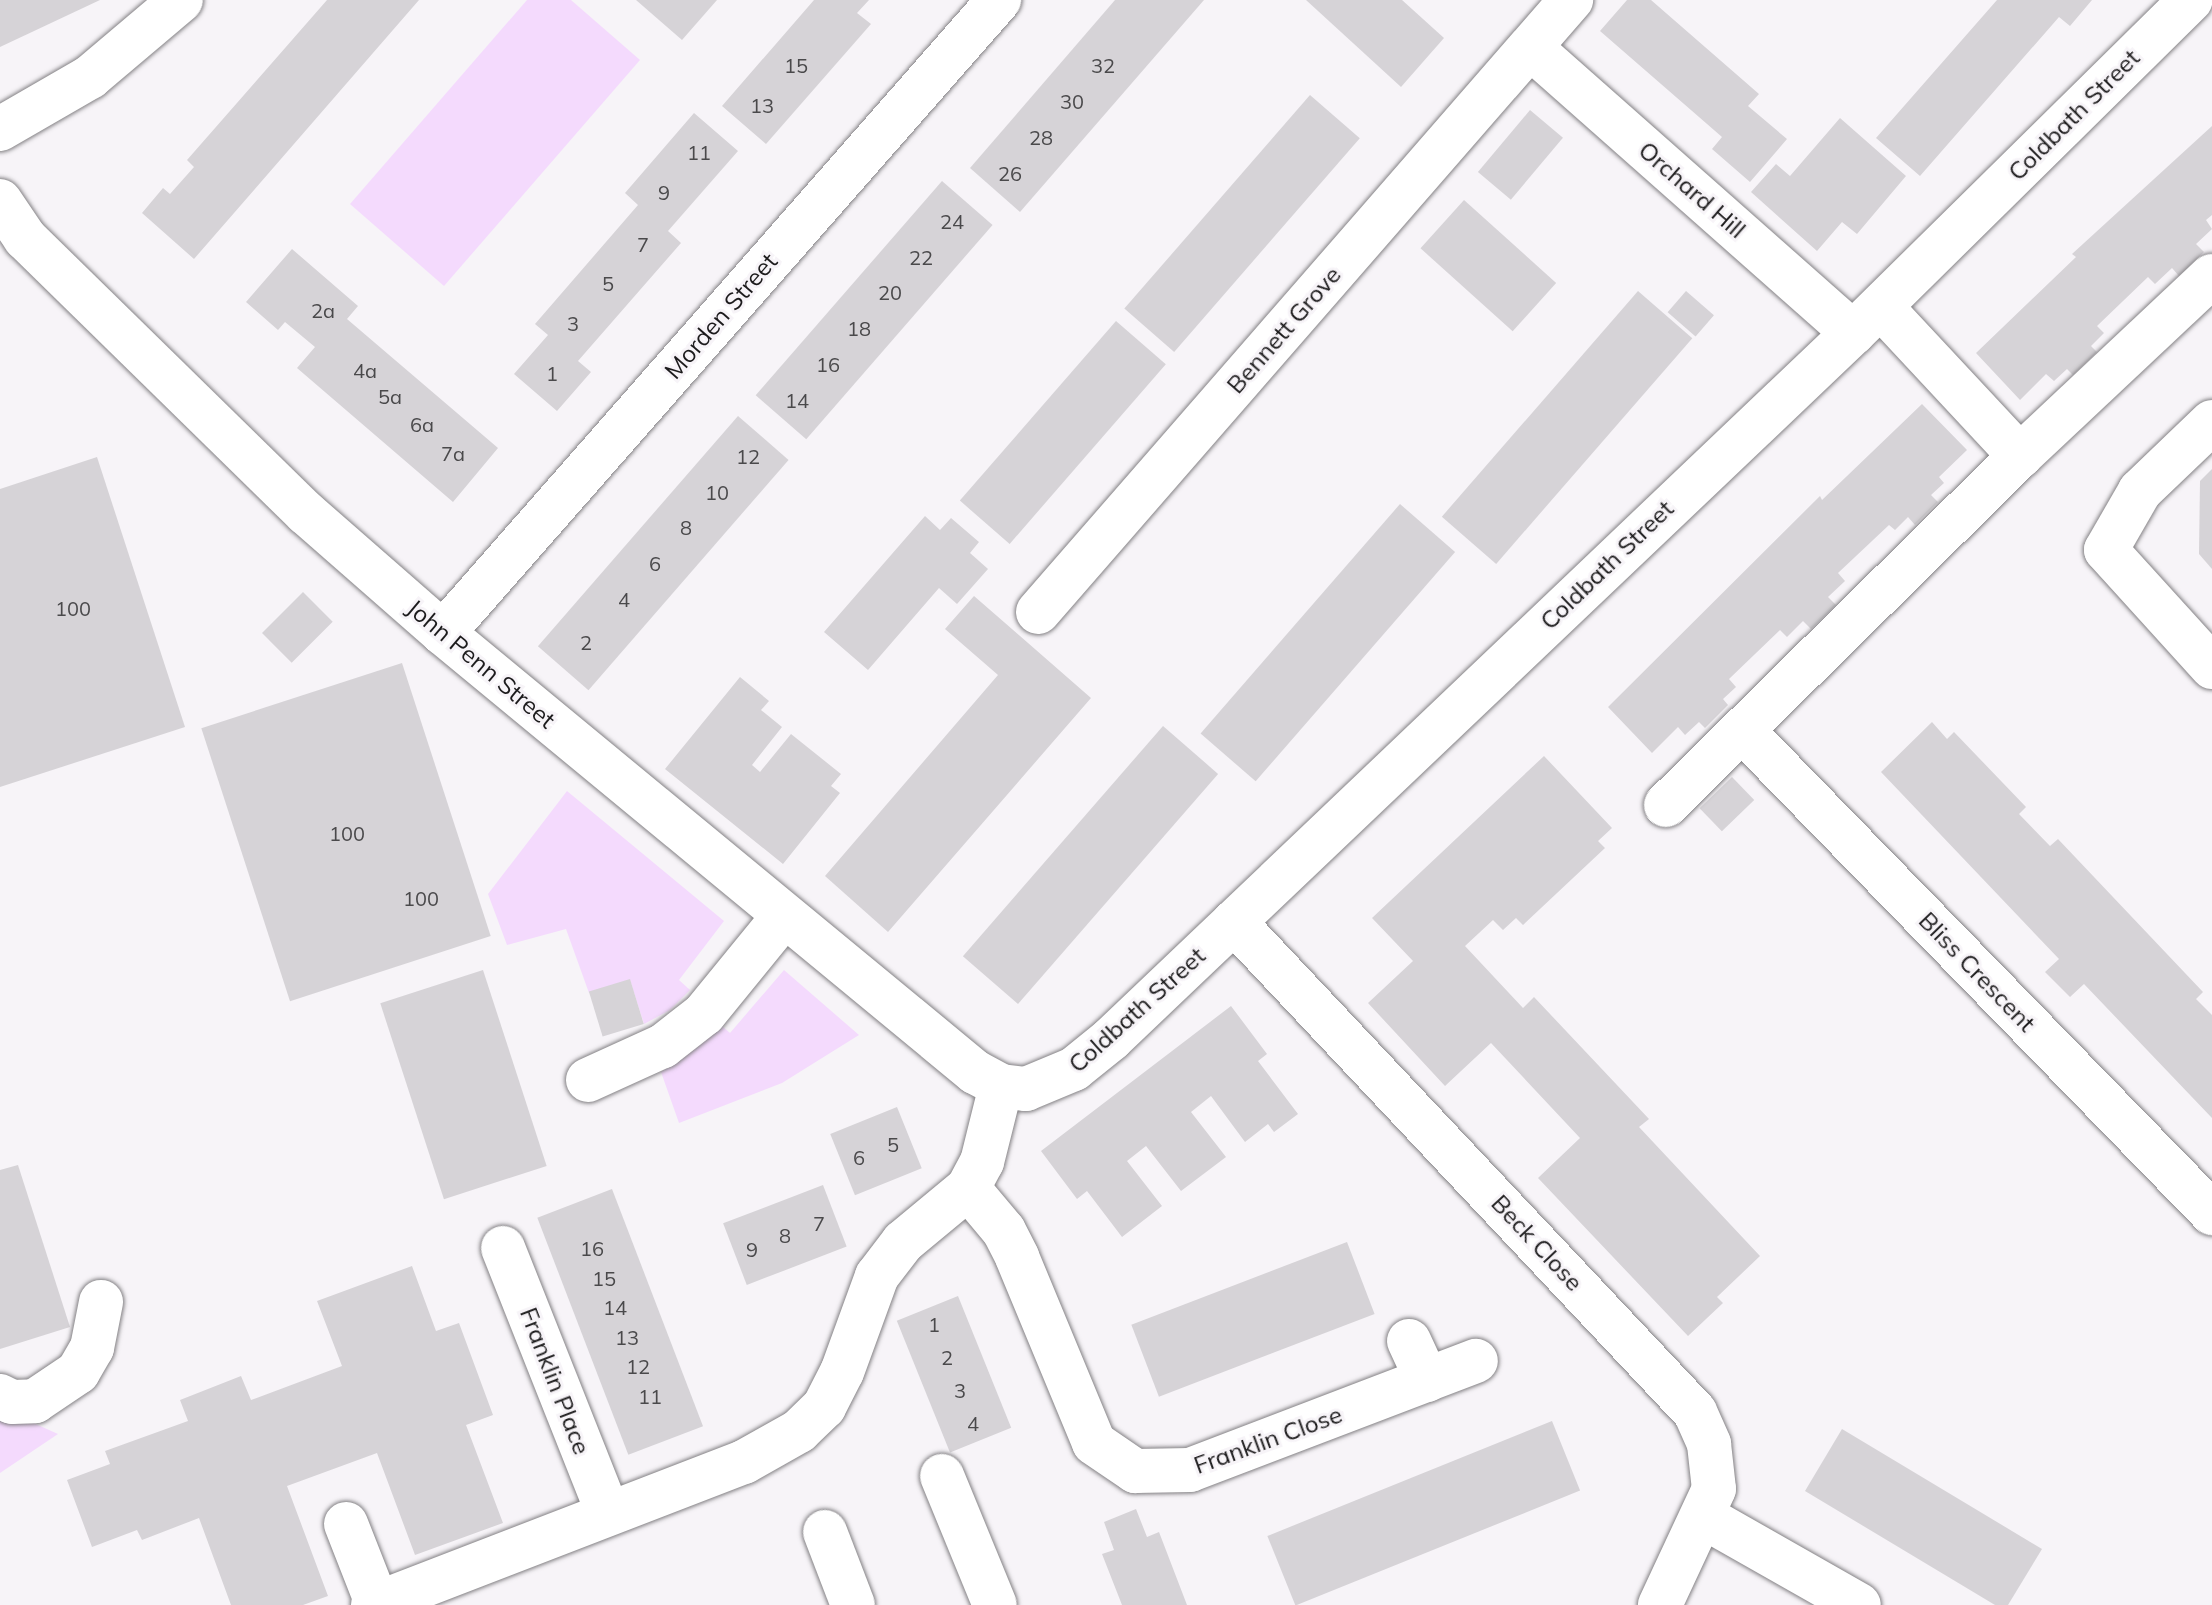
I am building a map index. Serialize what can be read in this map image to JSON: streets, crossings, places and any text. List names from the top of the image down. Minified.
{"streets":{"street":["Coldbath Street","Orchard Hill","Morden Street","Bennett Grove","John Penn Street","Bliss Crescent","Beck Close","Franklin Place","Franklin Close"]},"crossings":[["Coldbath Street","Orchard Hill"],["Coldbath Street","John Penn Street"],["Coldbath Street","Beck Close"],["Orchard Hill","Bennett Grove"],["Morden Street","John Penn Street"]],"house_numbers":["15","32","30","13","28","11","26","9","24","7","22","5","20","2a","3","18","16","4a","1","5a","14","6a","7a","12","10","8","6","4","100","2","100","100","5","6","7","8","16","9","15","14","1","13","2","12","3","11","4"]}
